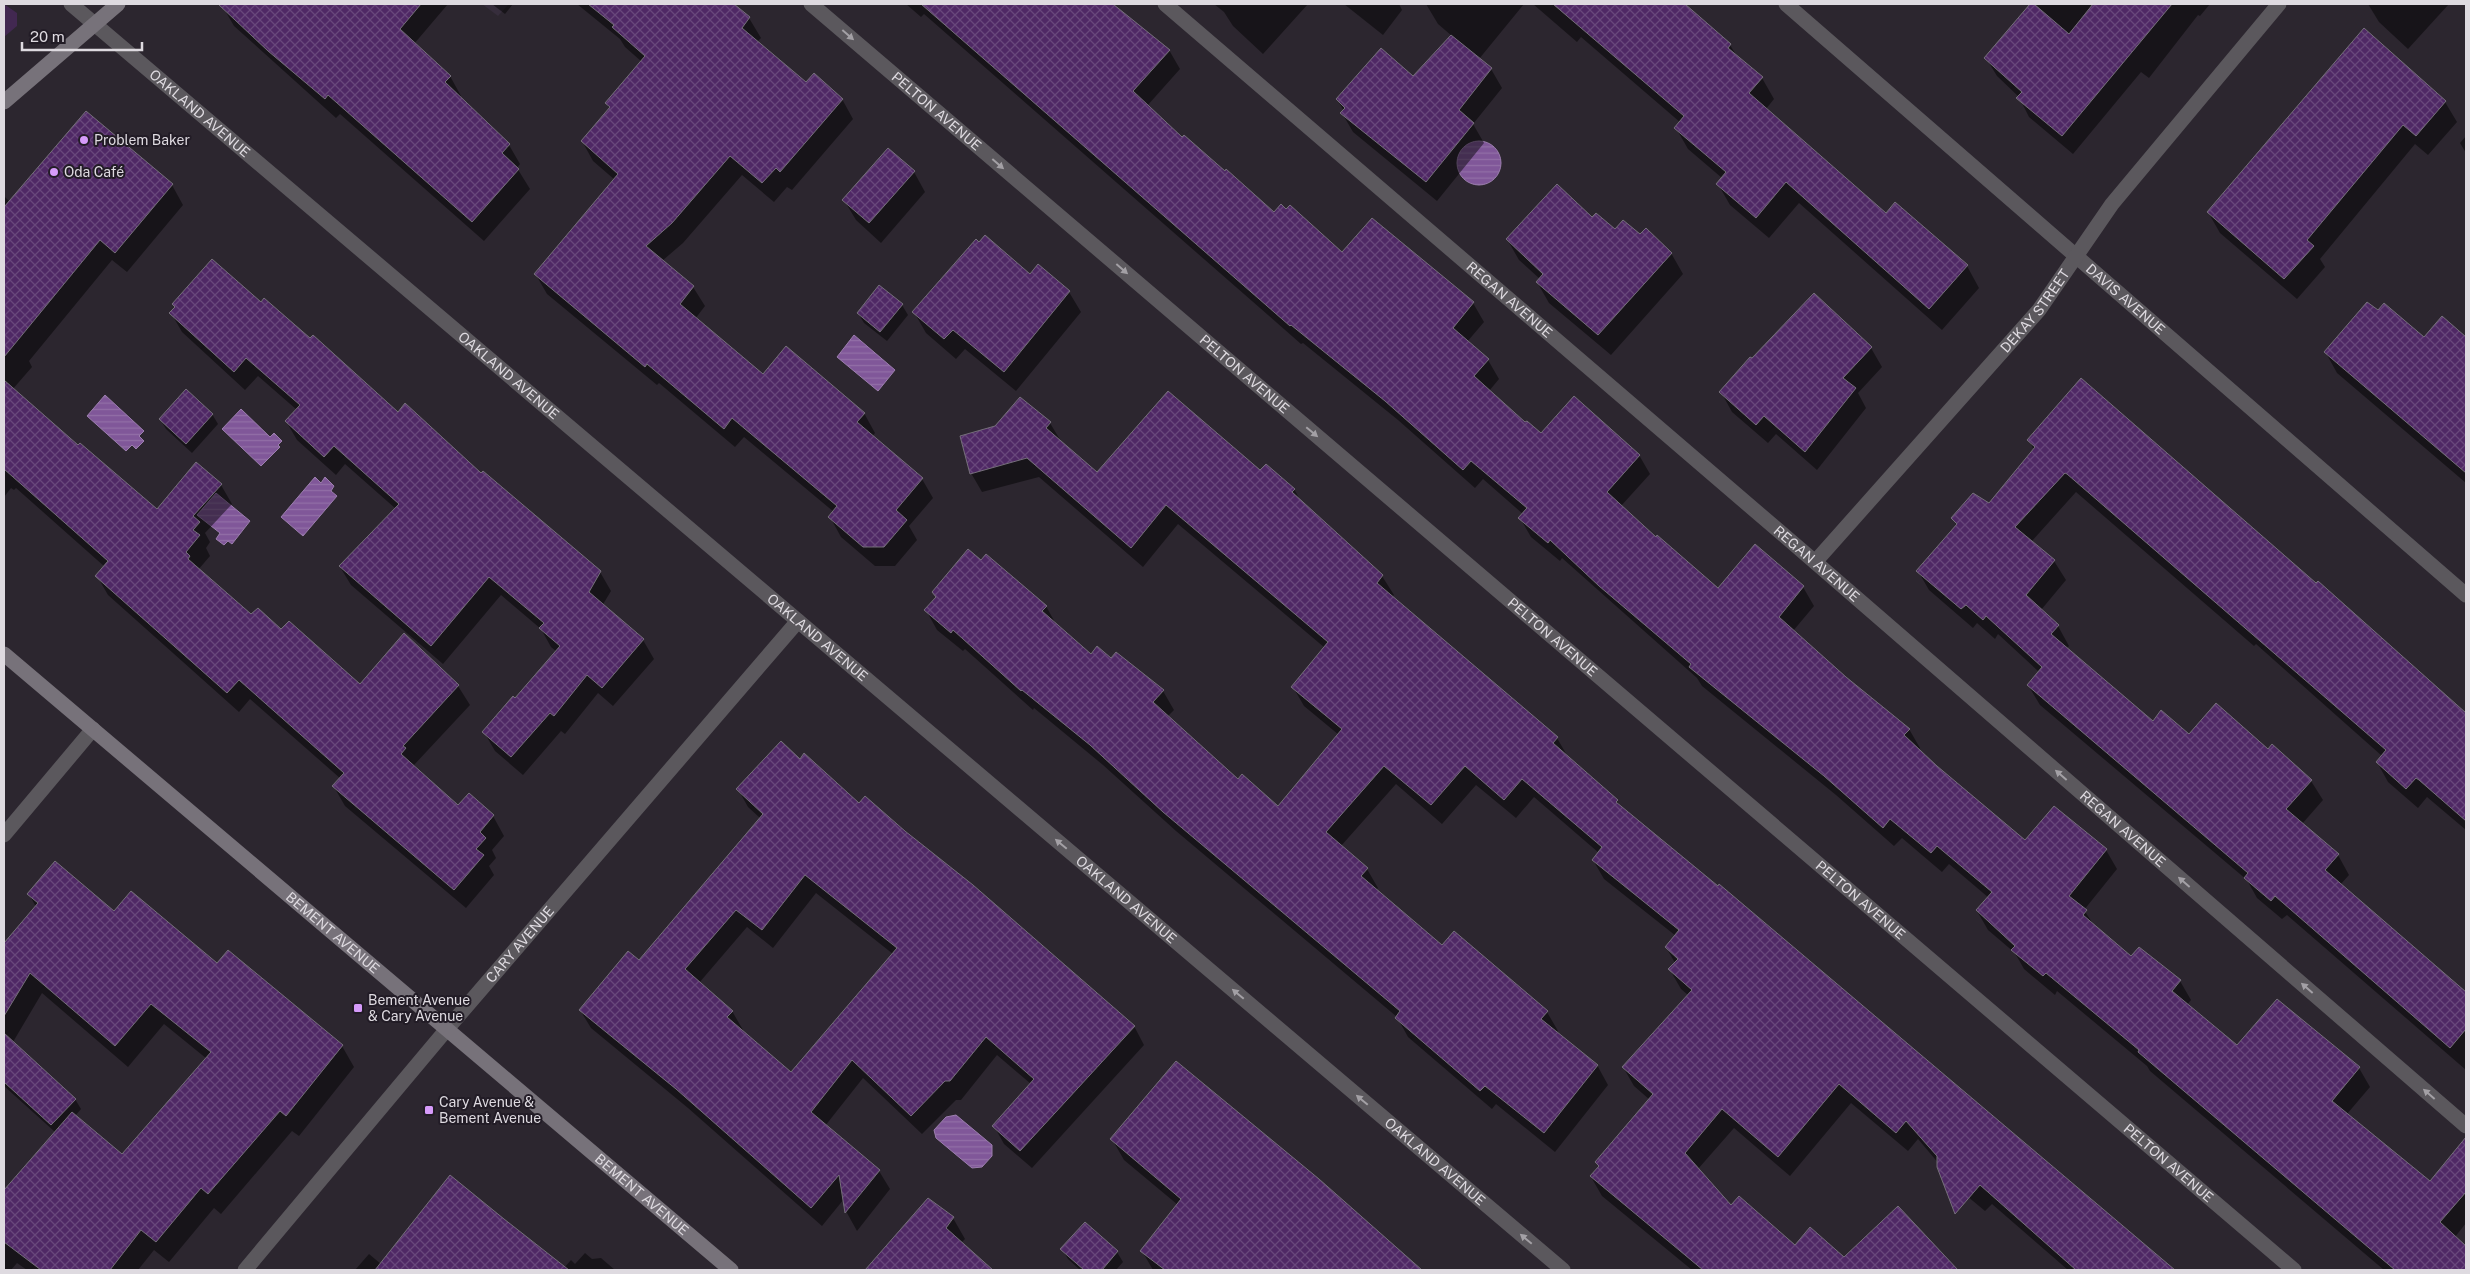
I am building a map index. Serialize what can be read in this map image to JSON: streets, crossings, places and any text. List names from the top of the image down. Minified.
{"streets":{"street":["PELTON AVENUE","OAKLAND AVENUE","REGAN AVENUE","DAVIS AVENUE","DEKAY STREET","BEMENT AVENUE","CARY AVENUE"]},"crossings":[["OAKLAND AVENUE","CARY AVENUE"],["REGAN AVENUE","DEKAY STREET"],["DAVIS AVENUE","DEKAY STREET"],["BEMENT AVENUE","CARY AVENUE"]],"one_way":["PELTON AVENUE","OAKLAND AVENUE","REGAN AVENUE"],"places":{"other":["Problem Baker","Oda Café"],"transit":["Bement Avenue & Cary Avenue","Cary Avenue & Bement Avenue"]},"scale_bar":"20 m"}
